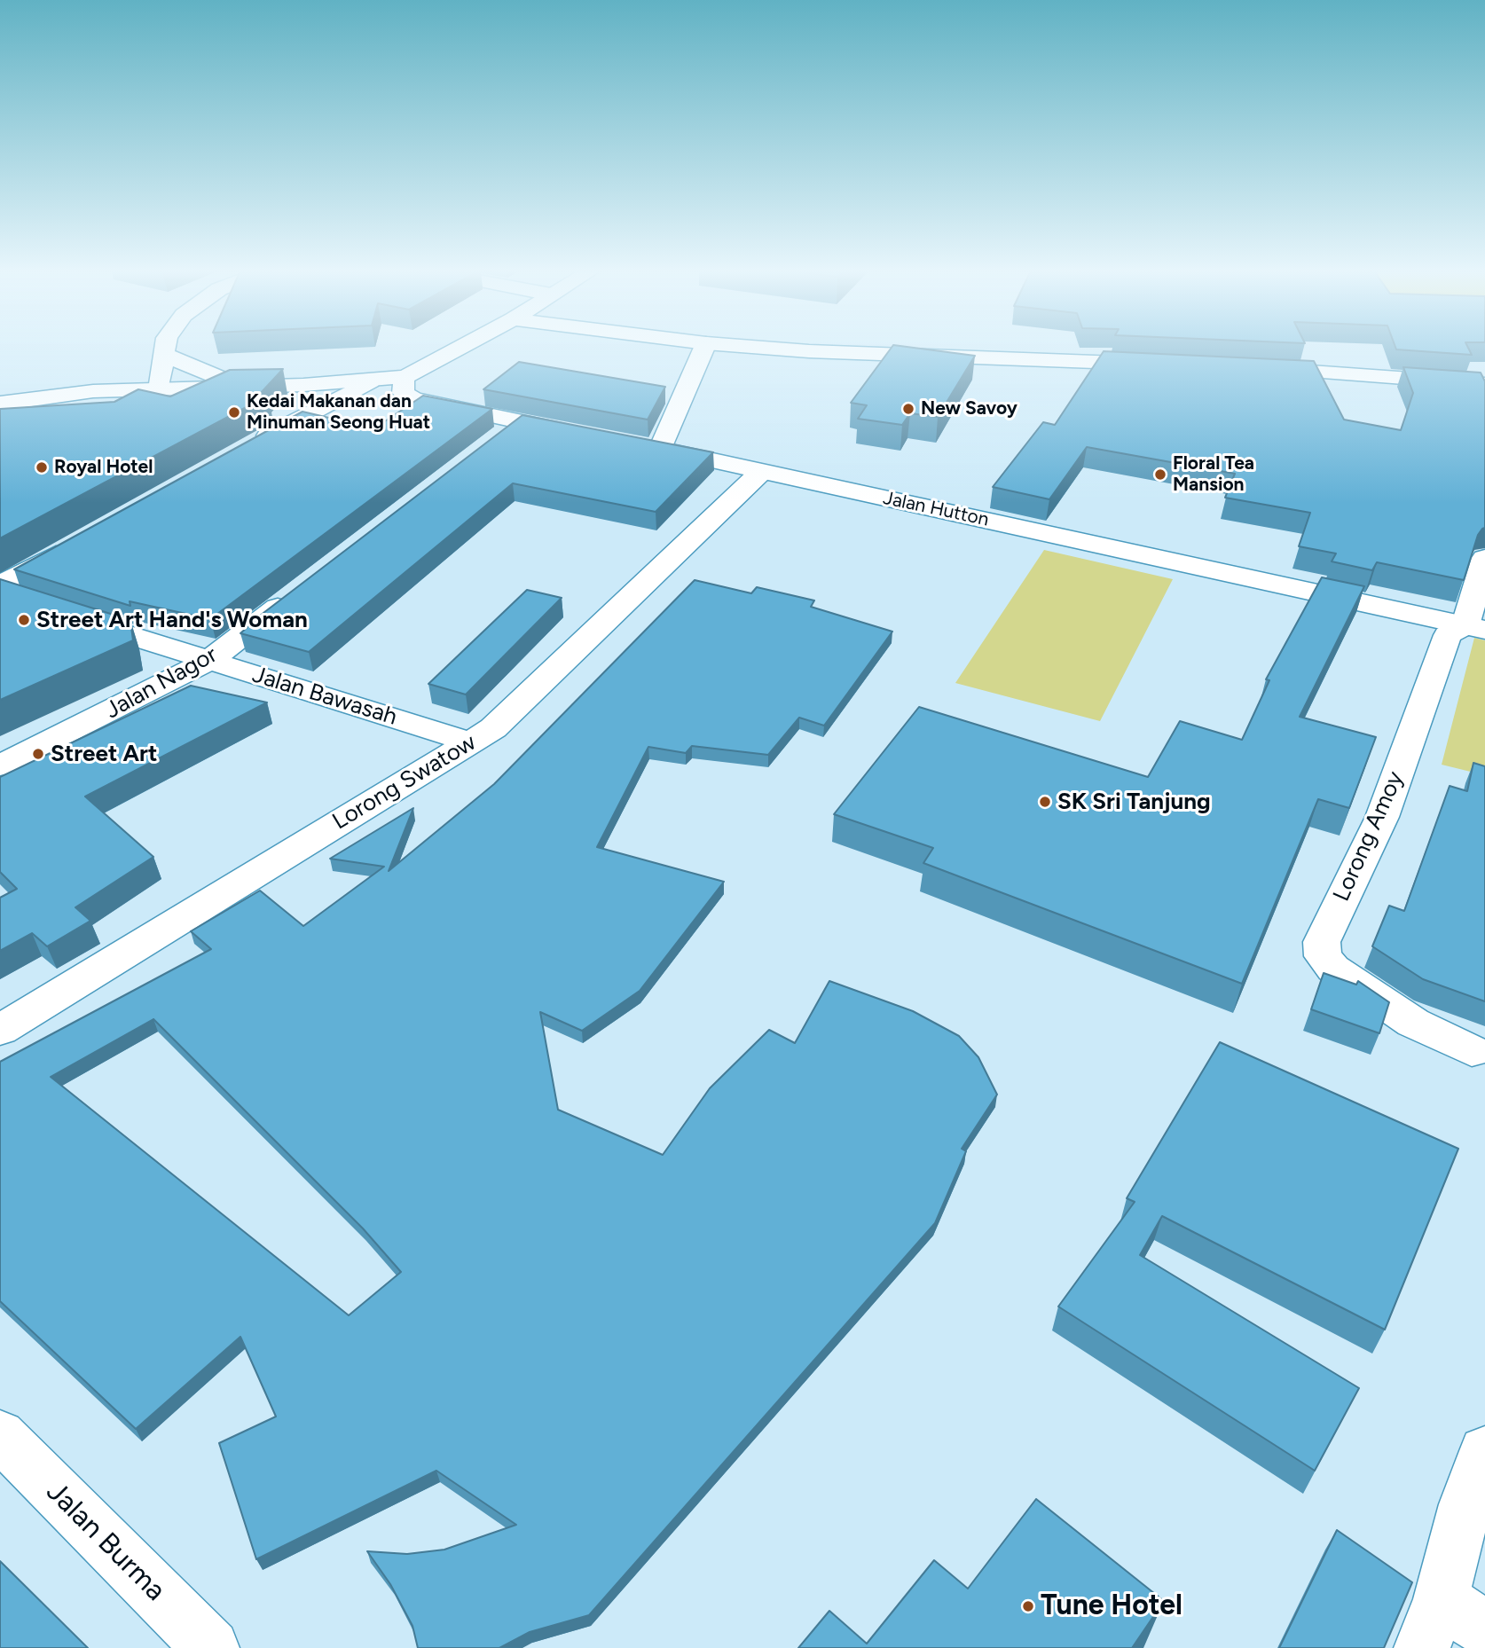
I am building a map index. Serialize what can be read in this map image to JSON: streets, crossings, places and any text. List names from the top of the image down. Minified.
{"streets":{"street":["Jalan Hutton","Jalan Nagor","Jalan Bawasah","Lorong Swatow","Lorong Amoy","Jalan Burma"]},"crossings":[["Jalan Hutton","Lorong Swatow"],["Jalan Hutton","Lorong Amoy"],["Jalan Nagor","Jalan Bawasah"],["Jalan Bawasah","Lorong Swatow"]],"places":["New Savoy","Kedai Makanan dan Minuman Seong Huat","Royal Hotel","Floral Tea Mansion","Street Art Hand's Woman","Street Art","SK Sri Tanjung","Tune Hotel"]}
